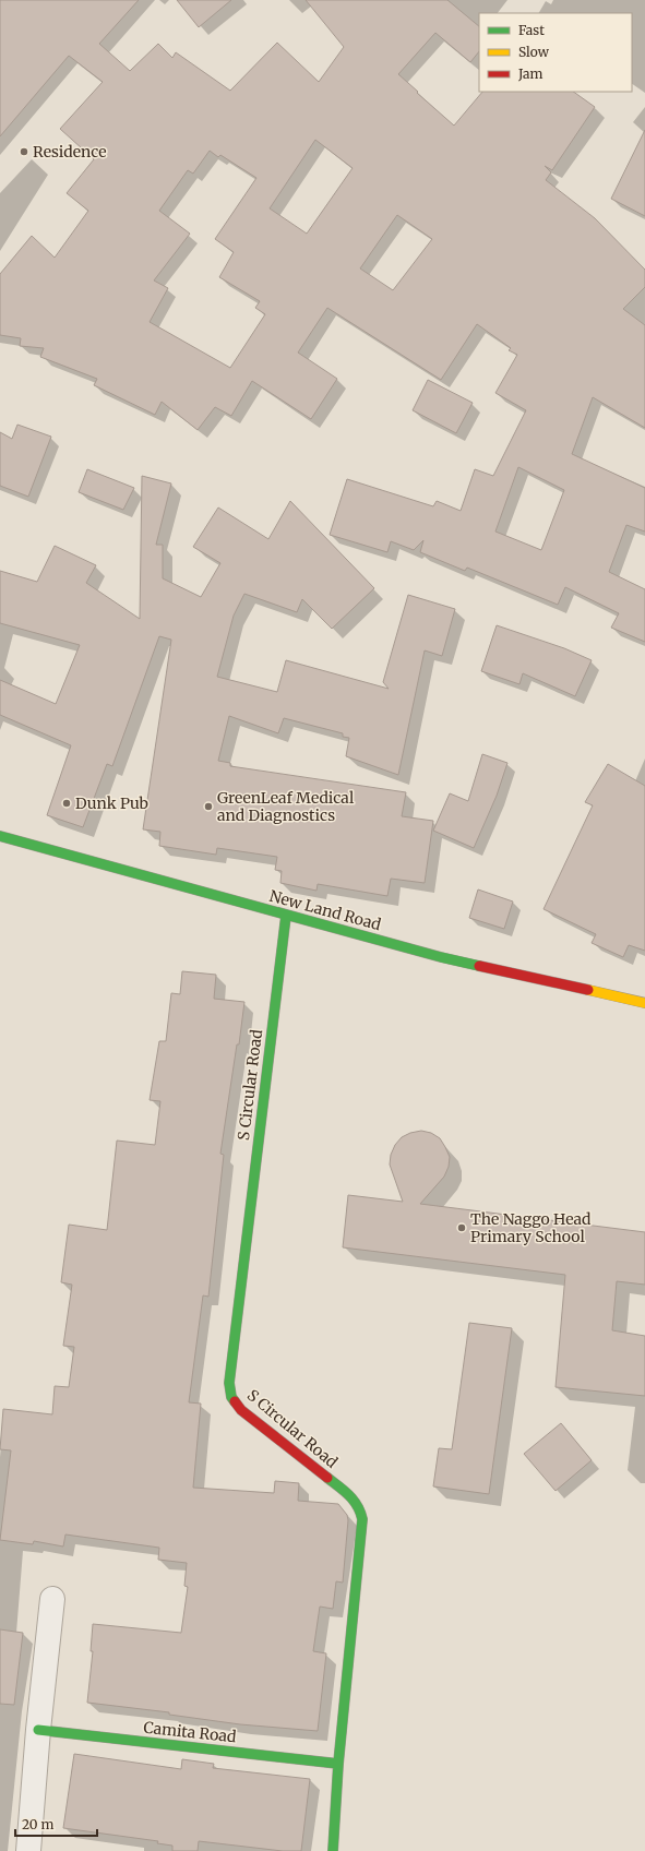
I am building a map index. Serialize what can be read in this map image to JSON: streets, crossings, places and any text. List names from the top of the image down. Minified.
{"streets":{"street":["New Land Road","S Circular Road","Camita Road"]},"crossings":[["New Land Road","S Circular Road"],["S Circular Road","Camita Road"]],"places":["Residence","Dunk Pub","GreenLeaf Medical and Diagnostics","The Naggo Head Primary School"],"legend":["Fast","Slow","Jam"],"scale_bar":"20 m"}
